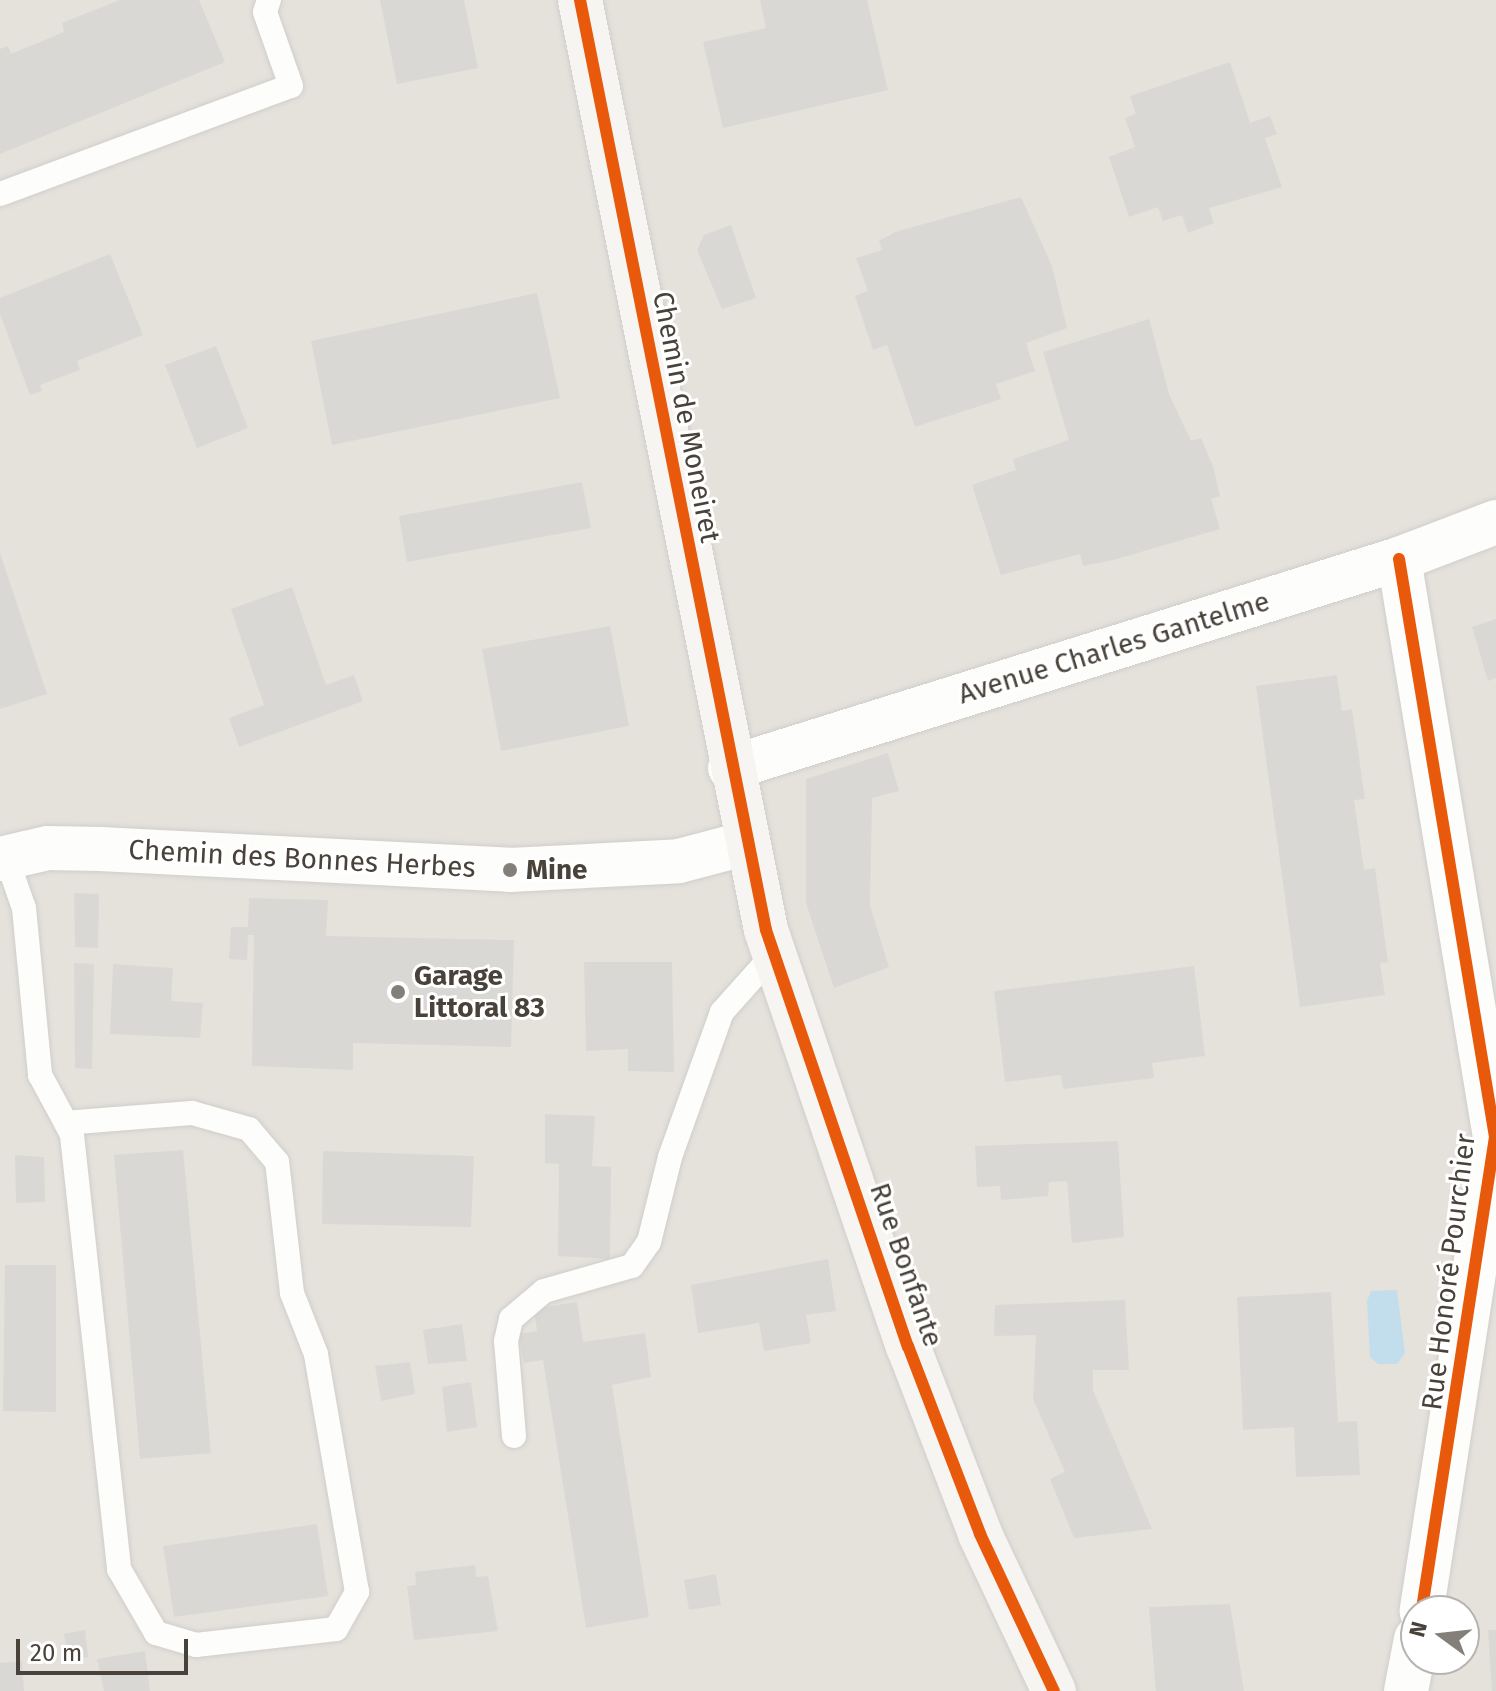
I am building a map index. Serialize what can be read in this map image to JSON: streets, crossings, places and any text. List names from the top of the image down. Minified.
{"streets":{"main road":["Chemin de Moneiret","Rue Bonfante"],"street":["Avenue Charles Gantelme","Chemin des Bonnes Herbes","Rue Honoré Pourchier"]},"crossings":[["Chemin de Moneiret","Avenue Charles Gantelme"],["Chemin de Moneiret","Chemin des Bonnes Herbes"],["Chemin de Moneiret","Rue Bonfante"],["Avenue Charles Gantelme","Rue Honoré Pourchier"],["Chemin des Bonnes Herbes","Rue Bonfante"]],"places":["Mine","Garage Littoral 83"],"scale_bar":"20 m","north":"left"}
